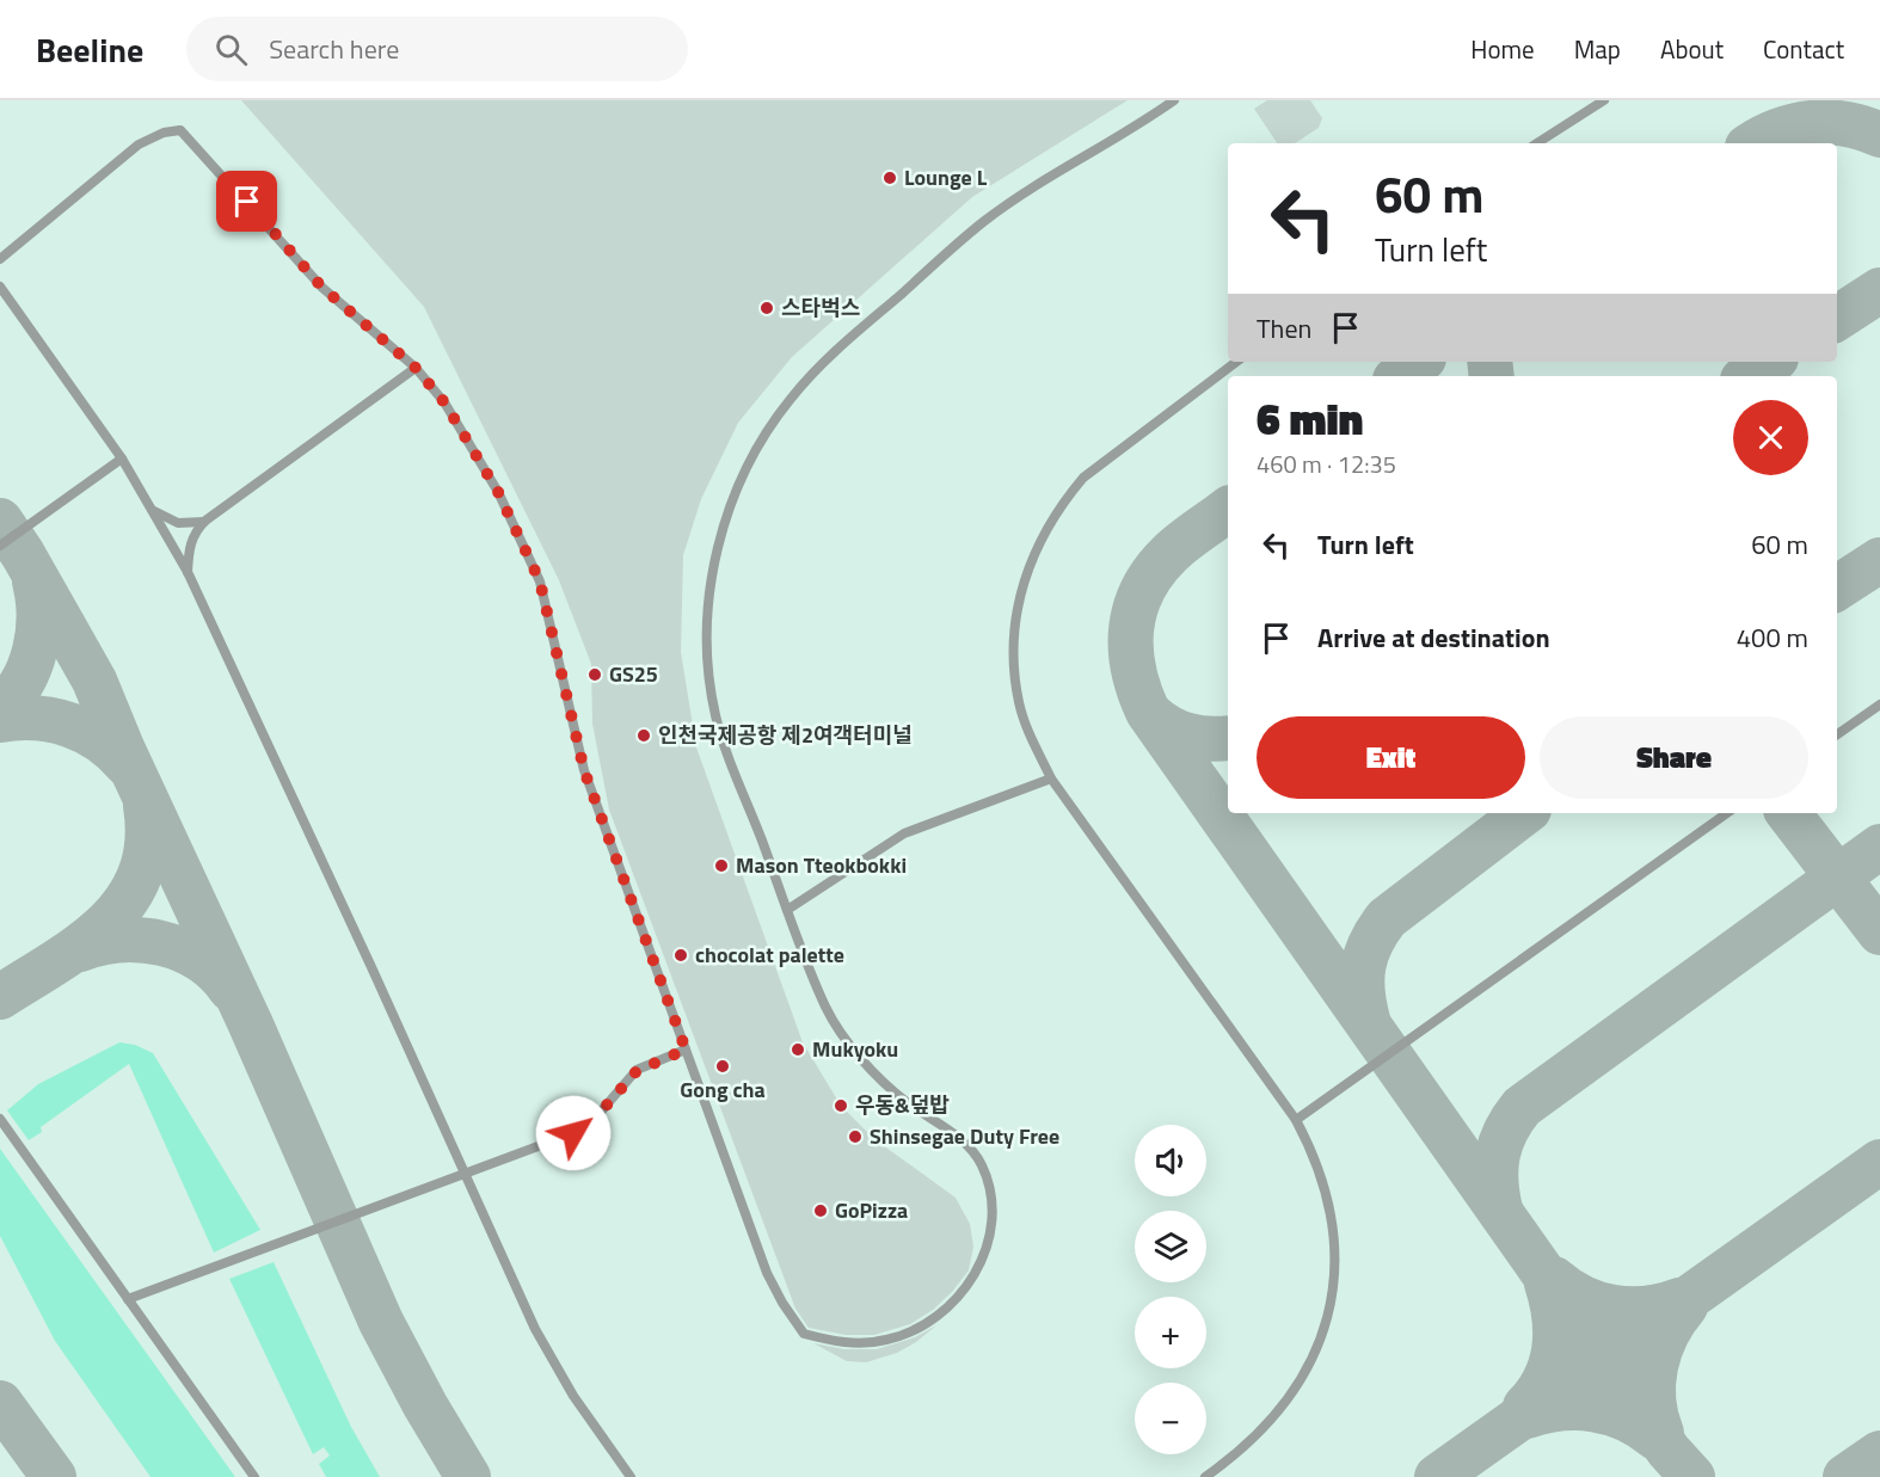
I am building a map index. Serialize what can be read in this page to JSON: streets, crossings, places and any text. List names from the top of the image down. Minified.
{"places":["Lounge L","스타벅스","GS25","인천국제공항 제2여객터미널","Mason Tteokbokki","chocolat palette","Mukyoku","Gong cha","우동&덮밥","Shinsegae Duty Free","GoPizza"],"page":{"header":"Beeline","search":"Search here","nav":["Home","Map","About","Contact"],"turn":["60 m","Turn left"],"then":"Then","heading":["6 min","460 m · 12:35"],"list":[{"name":"Turn left","value":"60 m"},{"name":"Arrive at destination","value":"400 m"}],"buttons":["Exit","Share"],"map_buttons":["+","−"]}}
